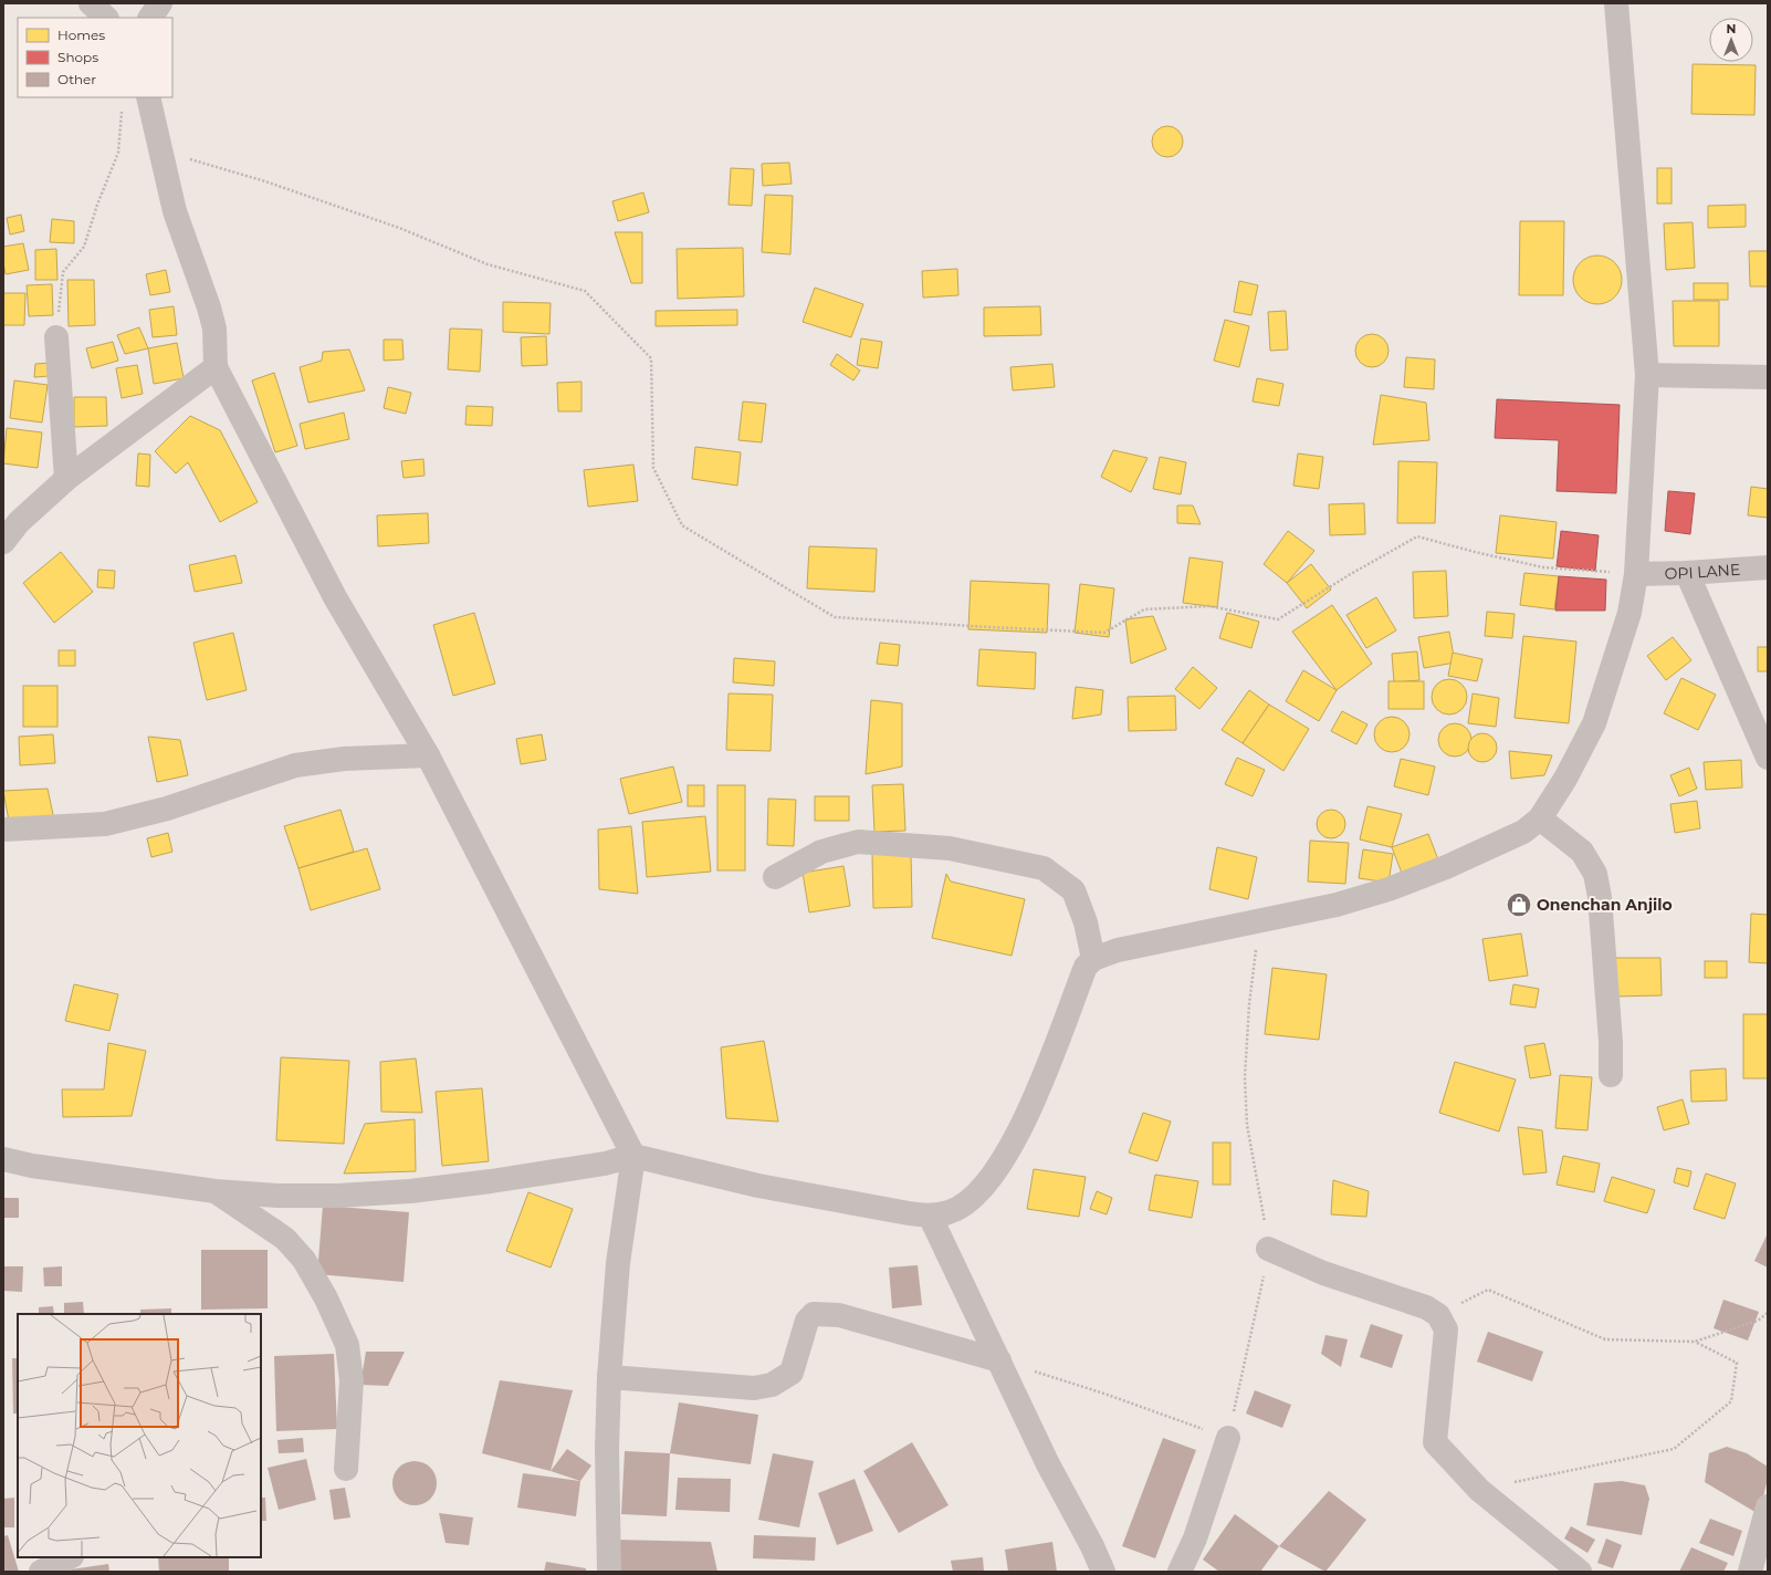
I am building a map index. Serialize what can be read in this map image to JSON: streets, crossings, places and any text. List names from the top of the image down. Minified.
{"streets":{"street":["OPI LANE"]},"places":{"shop":["Onenchan Anjilo"]},"legend":["Homes","Shops","Other"],"north":"top"}
